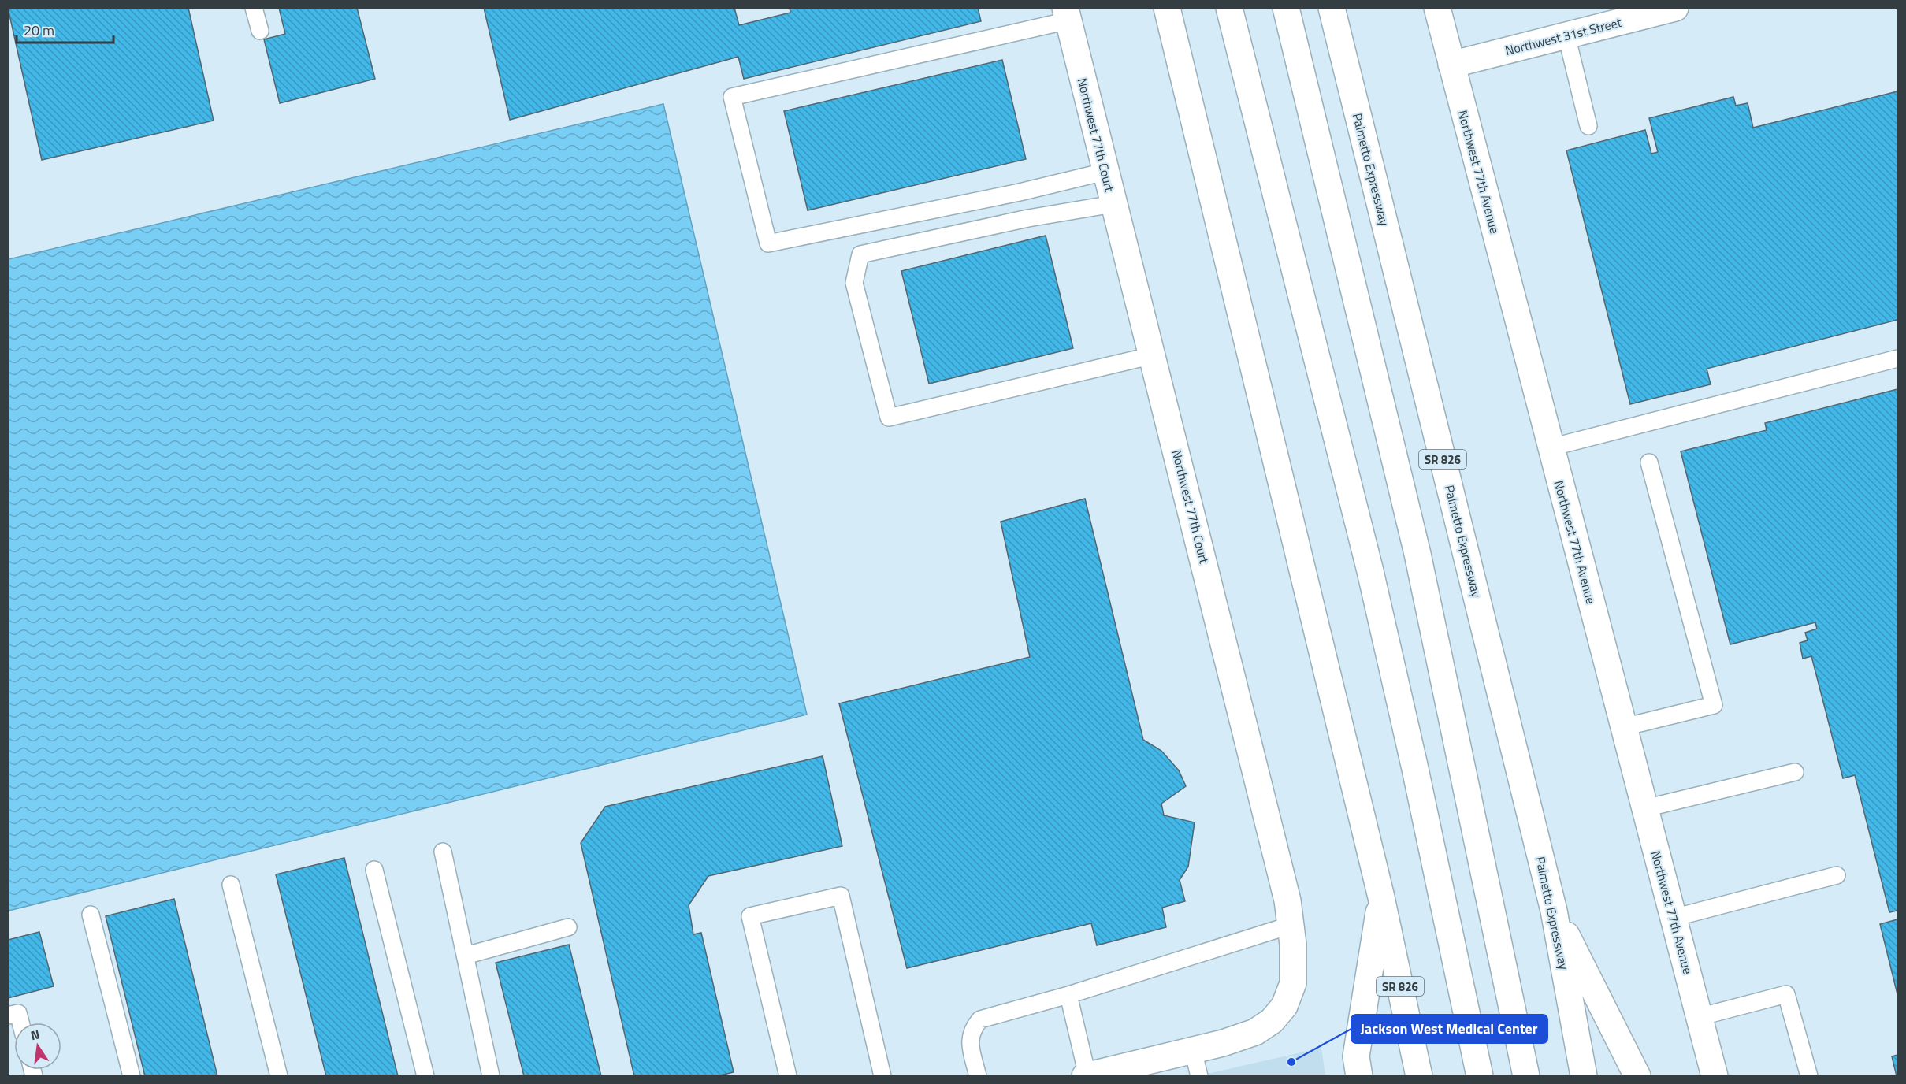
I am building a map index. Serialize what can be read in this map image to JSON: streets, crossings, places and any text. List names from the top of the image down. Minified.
{"streets":{"main road":["Northwest 31st Street","Northwest 77th Court","Palmetto Expressway","Northwest 77th Avenue","SR 826"]},"crossings":[["Northwest 31st Street","Northwest 77th Avenue"]],"places":["Jackson West Medical Center"],"scale_bar":"20 m","north":"top"}
